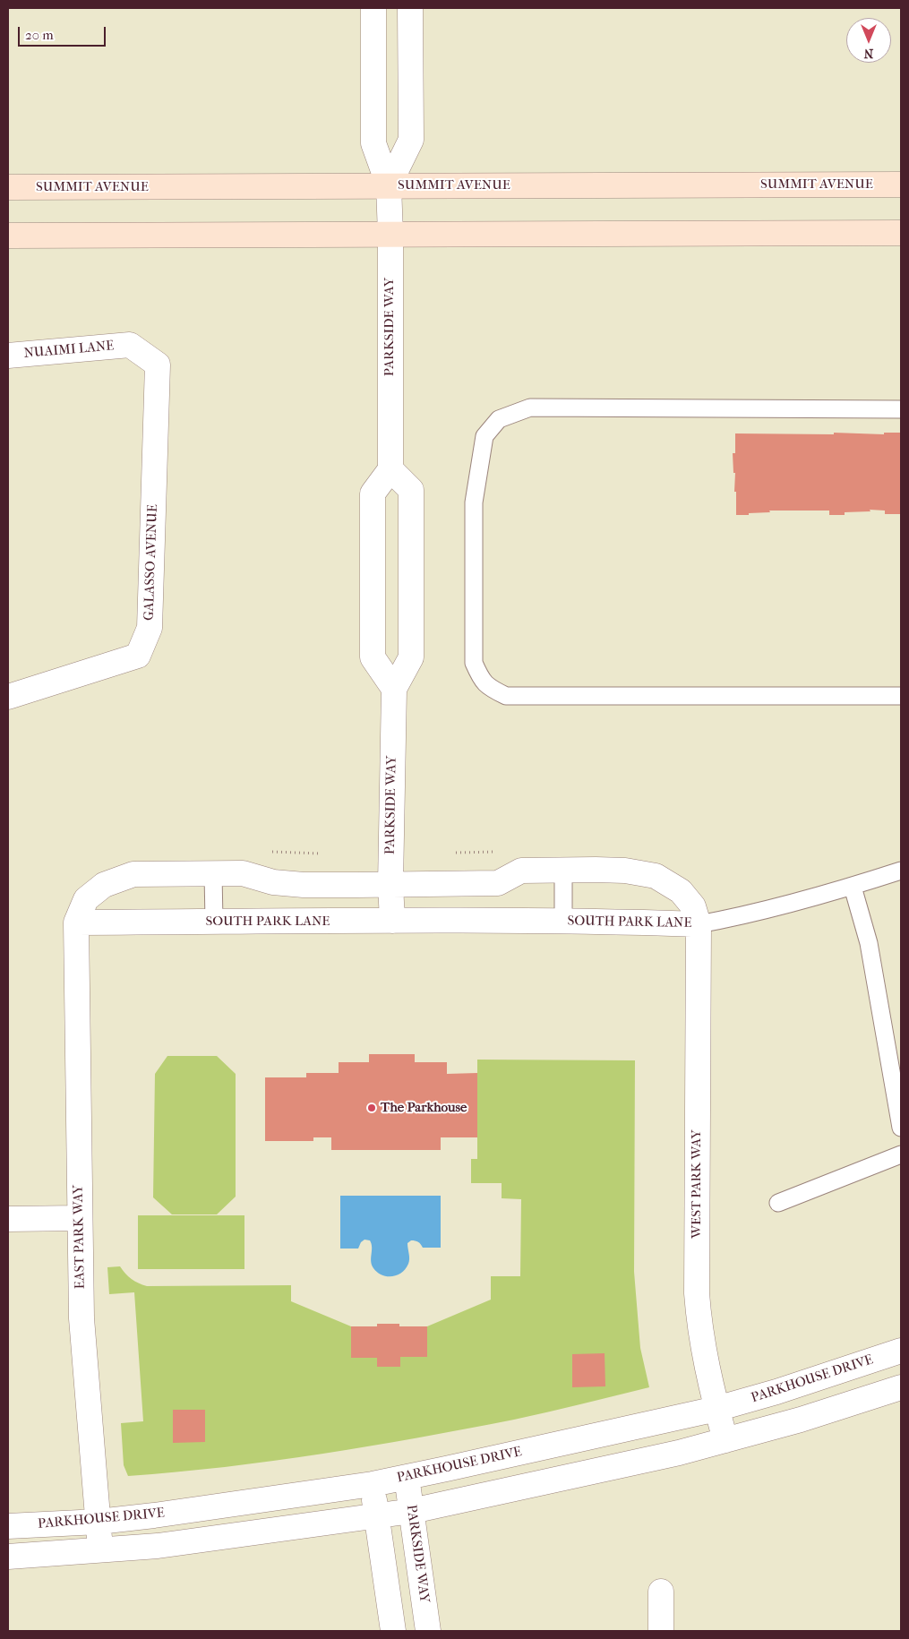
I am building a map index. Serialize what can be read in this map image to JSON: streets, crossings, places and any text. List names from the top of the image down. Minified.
{"streets":{"main road":["SUMMIT AVENUE"],"street":["PARKSIDE WAY","NUAIMI LANE","GALASSO AVENUE","SOUTH PARK LANE","WEST PARK WAY","EAST PARK WAY","PARKHOUSE DRIVE"]},"crossings":[["SUMMIT AVENUE","PARKSIDE WAY"],["PARKSIDE WAY","SOUTH PARK LANE"],["PARKSIDE WAY","PARKHOUSE DRIVE"],["NUAIMI LANE","GALASSO AVENUE"],["SOUTH PARK LANE","WEST PARK WAY"],["SOUTH PARK LANE","EAST PARK WAY"],["WEST PARK WAY","PARKHOUSE DRIVE"],["EAST PARK WAY","PARKHOUSE DRIVE"]],"places":["The Parkhouse"],"scale_bar":"20 m","north":"bottom"}
